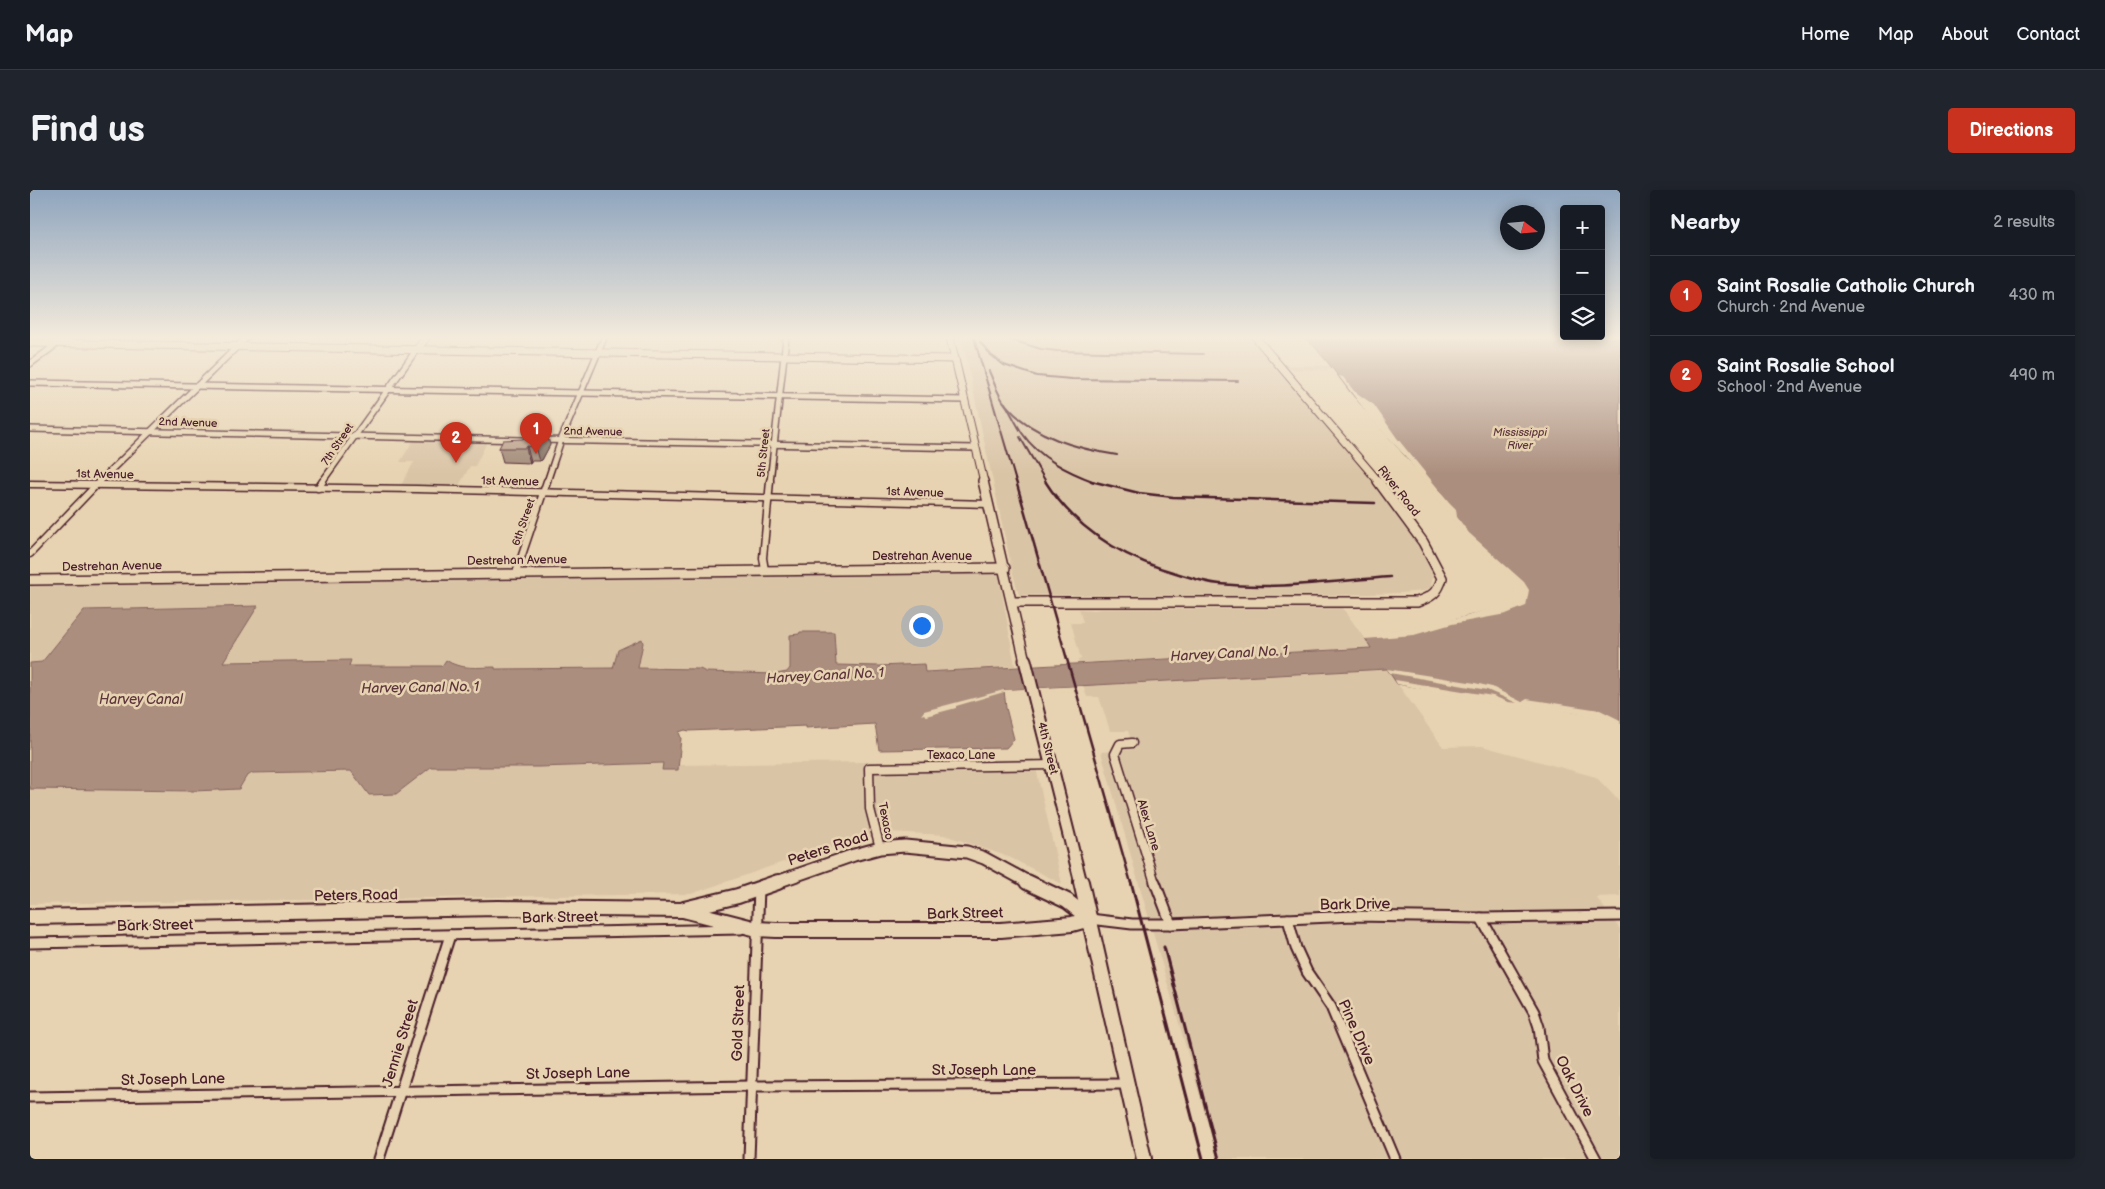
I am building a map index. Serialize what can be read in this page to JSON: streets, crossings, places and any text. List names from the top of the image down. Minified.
{"streets":{"main road":["River Road","Destrehan Avenue","4th Street","Peters Road","Bark Street"],"street":["2nd Avenue","7th Street","5th Street","1st Avenue","6th Street","Texaco Lane","Texaco","Alex Lane","Bark Drive","Gold Street","Pine Drive","Jennie Street","St Joseph Lane","Oak Drive"]},"crossings":[["2nd Avenue","7th Street"],["2nd Avenue","5th Street"],["2nd Avenue","6th Street"],["2nd Avenue","4th Street"],["7th Street","1st Avenue"],["5th Street","1st Avenue"],["5th Street","Destrehan Avenue"],["1st Avenue","6th Street"],["1st Avenue","4th Street"],["River Road","4th Street"],["6th Street","Destrehan Avenue"],["Destrehan Avenue","4th Street"],["4th Street","Texaco Lane"],["4th Street","Peters Road"],["4th Street","Bark Drive"],["4th Street","Bark Street"],["4th Street","St Joseph Lane"],["Texaco Lane","Texaco"],["Texaco","Peters Road"],["Alex Lane","Bark Drive"],["Peters Road","Bark Drive"],["Peters Road","Bark Street"],["Peters Road","Gold Street"],["Bark Drive","Bark Street"],["Bark Drive","Pine Drive"],["Bark Drive","Oak Drive"],["Bark Street","Gold Street"],["Bark Street","Jennie Street"],["Gold Street","St Joseph Lane"],["Jennie Street","St Joseph Lane"]],"water":["Mississippi River","Harvey Canal No. 1","Harvey Canal"],"north":"right","page":{"header":"Map","nav":["Home","Map","About","Contact"],"buttons":"Directions","title":"Find us","heading":["Nearby","2 results"],"map_buttons":["+","−"],"list":[{"mark":"1","name":"Saint Rosalie Catholic Church","note":"Church · 2nd Avenue","value":"430 m"},{"mark":"2","name":"Saint Rosalie School","note":"School · 2nd Avenue","value":"490 m"}],"pins":["1","2"]}}
